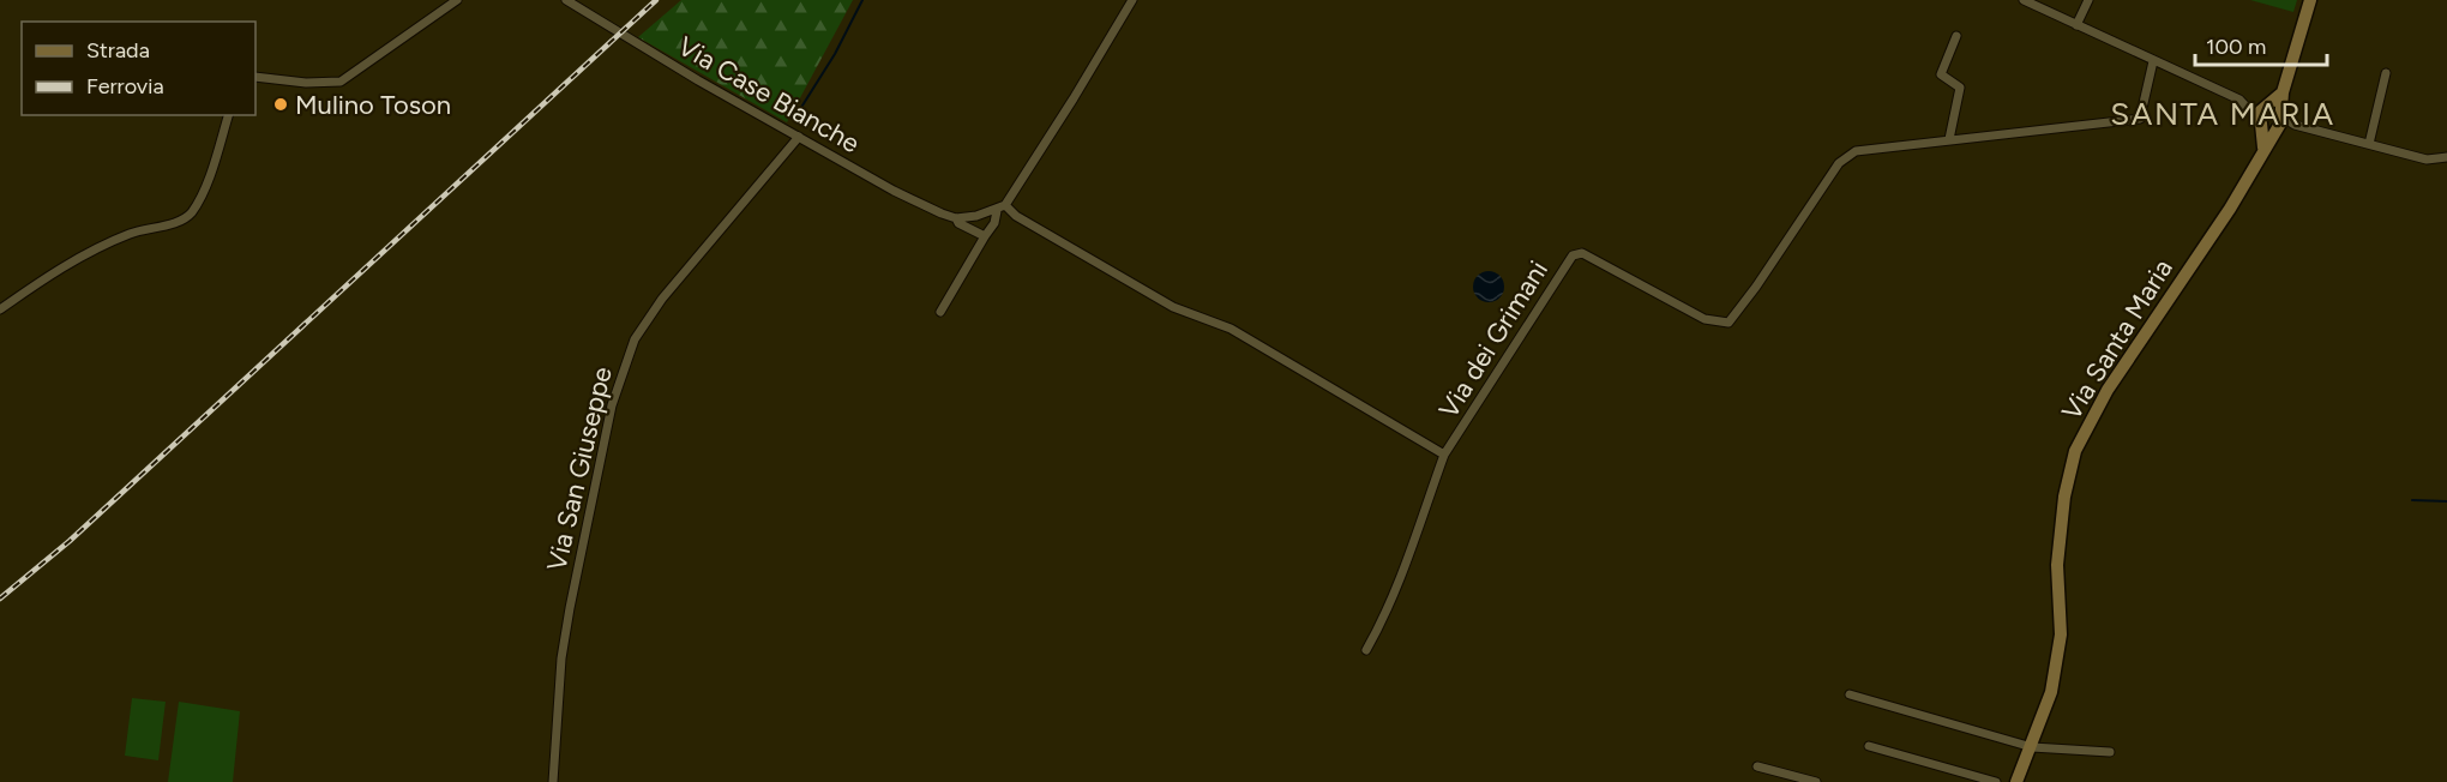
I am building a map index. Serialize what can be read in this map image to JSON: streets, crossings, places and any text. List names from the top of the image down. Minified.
{"streets":{"main road":["Via Santa Maria"],"street":["Via Case Bianche","Via dei Grimani","Via San Giuseppe"]},"crossings":[["Via Case Bianche","Via San Giuseppe"]],"districts":["SANTA MARIA"],"places":["Mulino Toson"],"legend":["Strada","Ferrovia"],"scale_bar":"100 m"}
